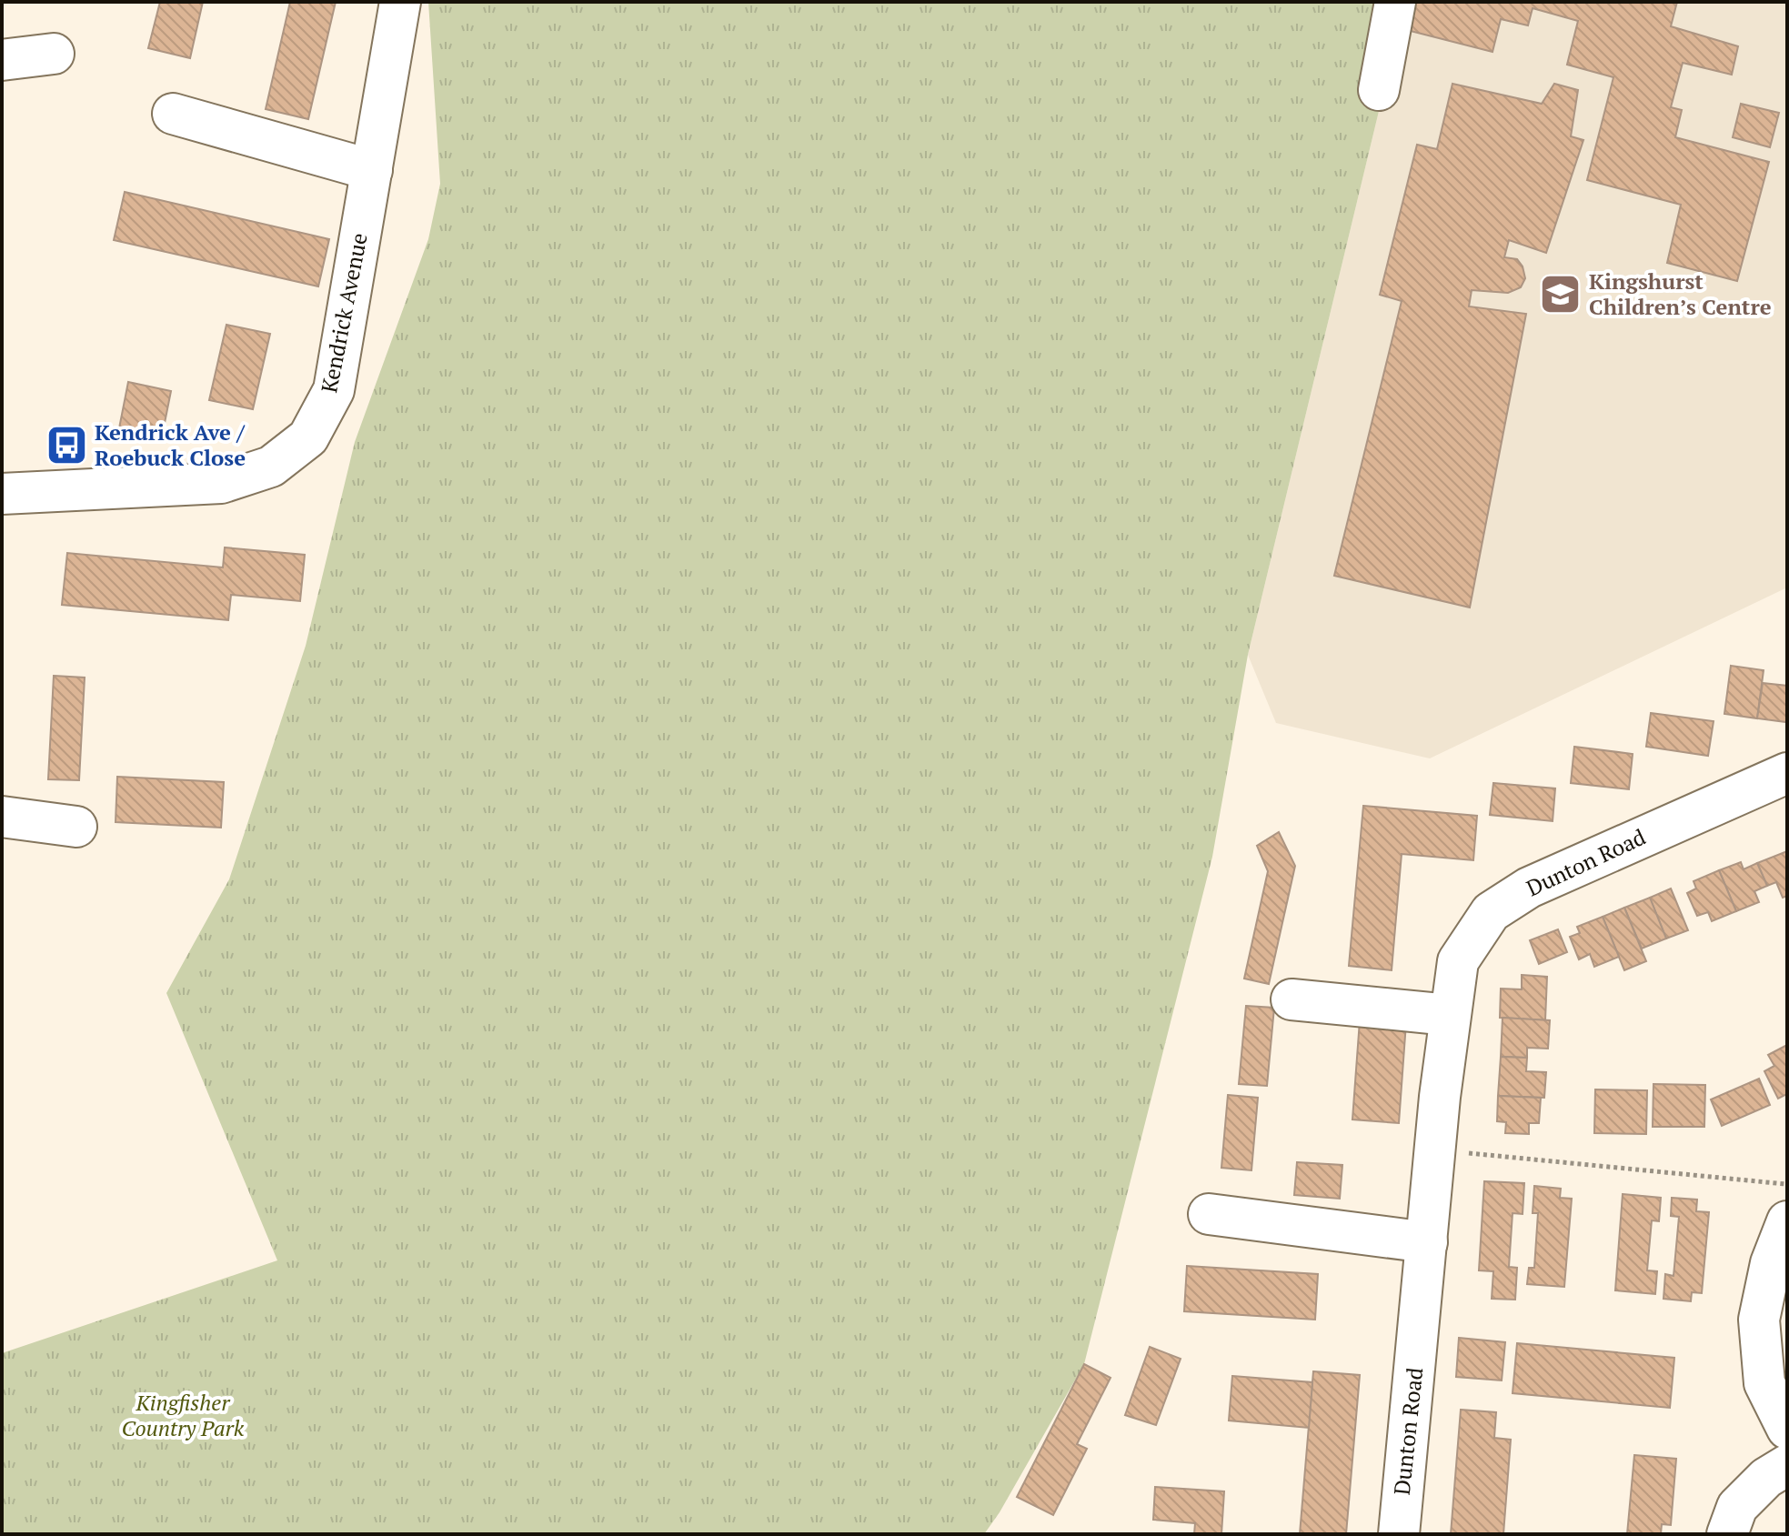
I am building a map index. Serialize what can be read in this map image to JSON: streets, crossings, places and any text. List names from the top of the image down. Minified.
{"streets":{"street":["Kendrick Avenue","Dunton Road"]},"parks":["Kingfisher Country Park"],"places":{"school or university":["Kingshurst Children’s Centre"],"bus stop":["Kendrick Ave / Roebuck Close"]}}
